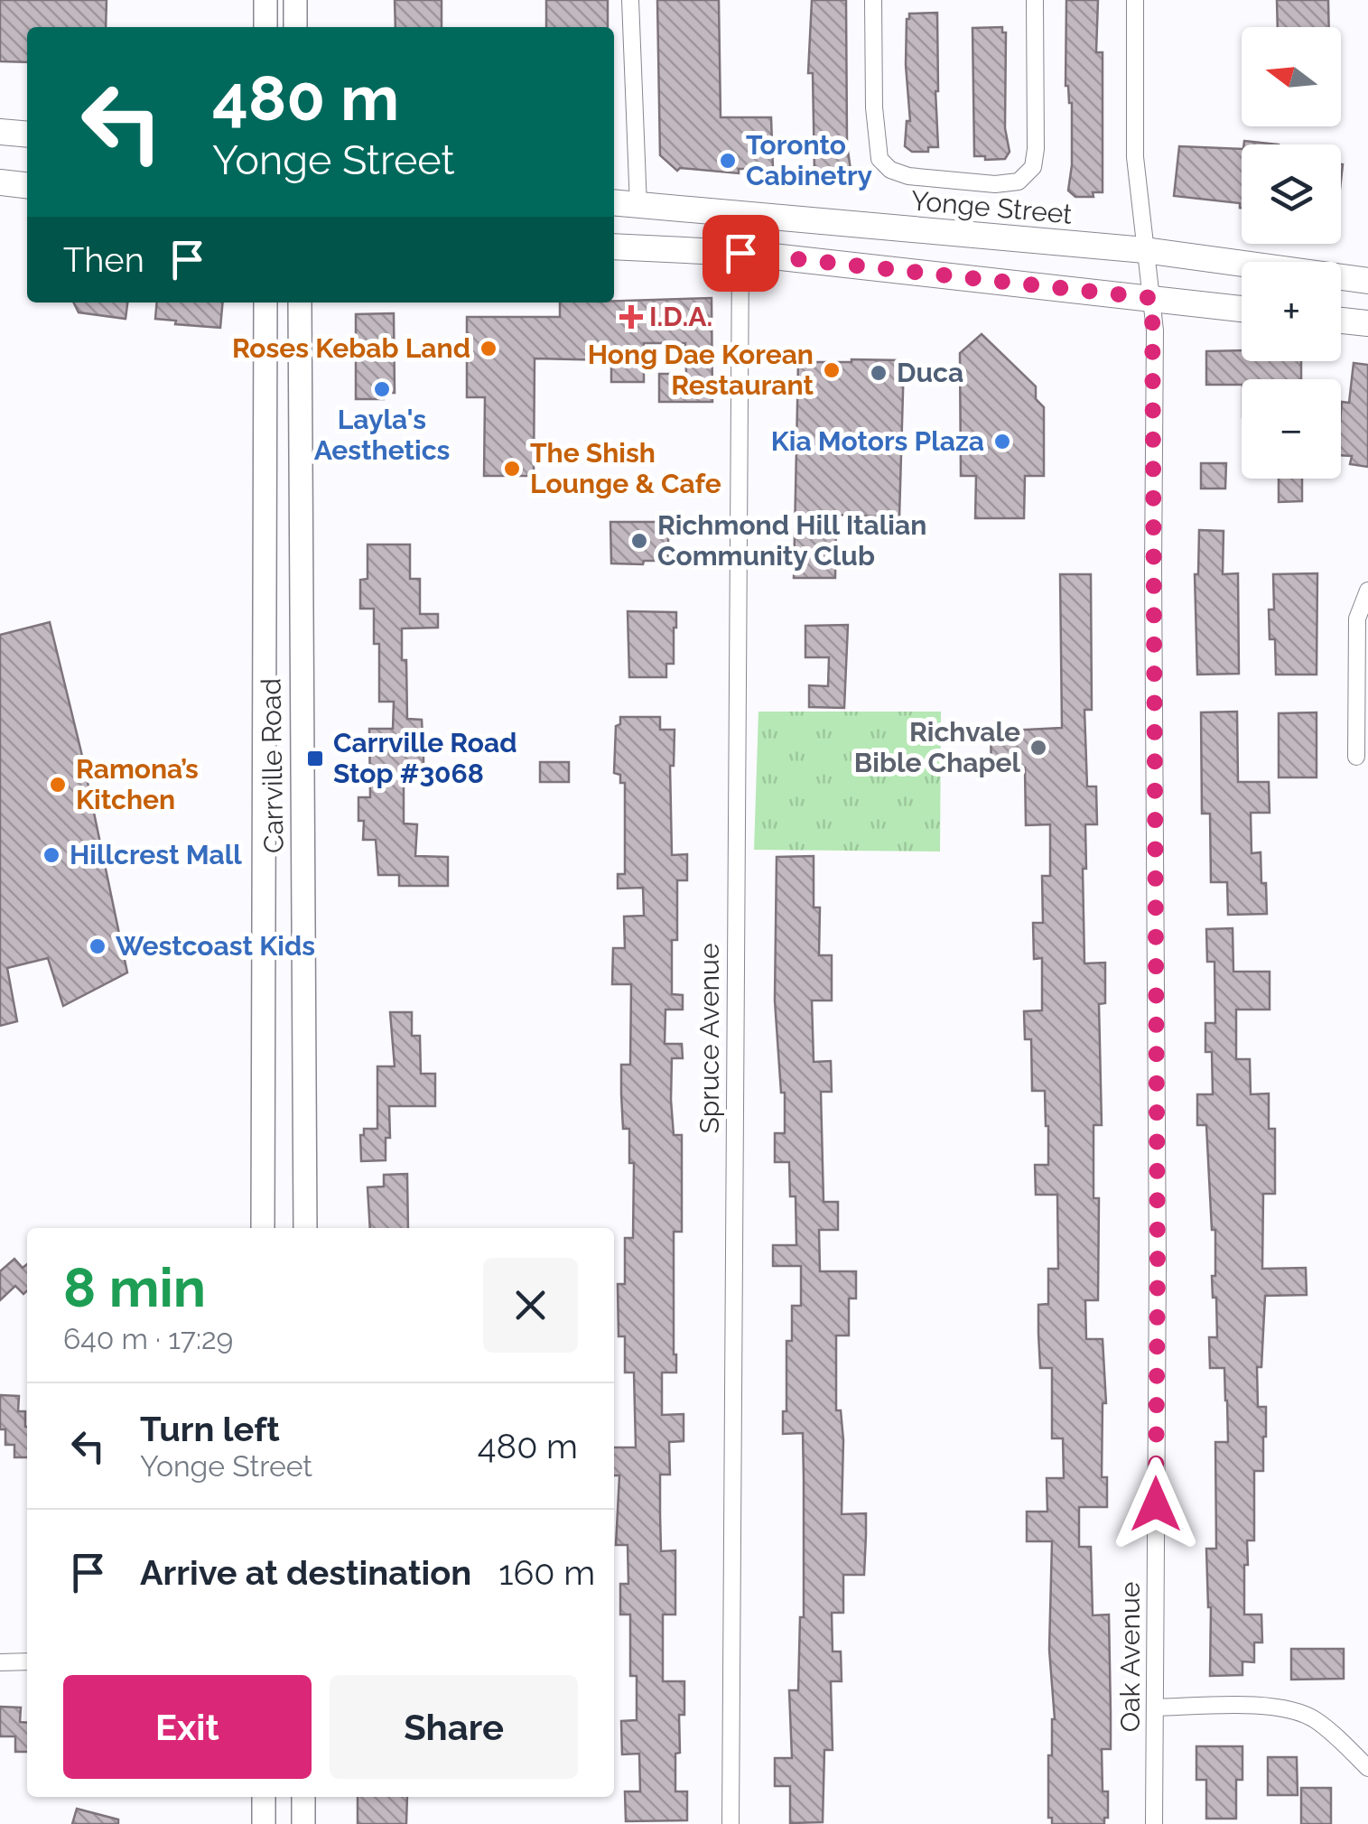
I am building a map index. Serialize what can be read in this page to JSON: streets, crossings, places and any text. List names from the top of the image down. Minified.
{"streets":{"main road":["Yonge Street","Carrville Road"],"street":["Spruce Avenue","Oak Avenue"]},"crossings":[["Yonge Street","Oak Avenue"]],"places":{"other":["Toronto Cabinetry","Roses Kebab Land","Hong Dae Korean Restaurant","Duca","Layla's Aesthetics","Kia Motors Plaza","The Shish Lounge & Cafe","Richmond Hill Italian Community Club","Richvale Bible Chapel","Ramona’s Kitchen","Hillcrest Mall","Westcoast Kids"],"health":["I.D.A."],"transit":["Carrville Road Stop #3068"]},"north":"left","page":{"map_buttons":["+","−"],"turn":["480 m","Yonge Street"],"then":"Then","heading":["8 min","640 m · 17:29"],"list":[{"name":"Turn left","note":"Yonge Street","value":"480 m"},{"name":"Arrive at destination","value":"160 m"}],"buttons":["Exit","Share"]}}
